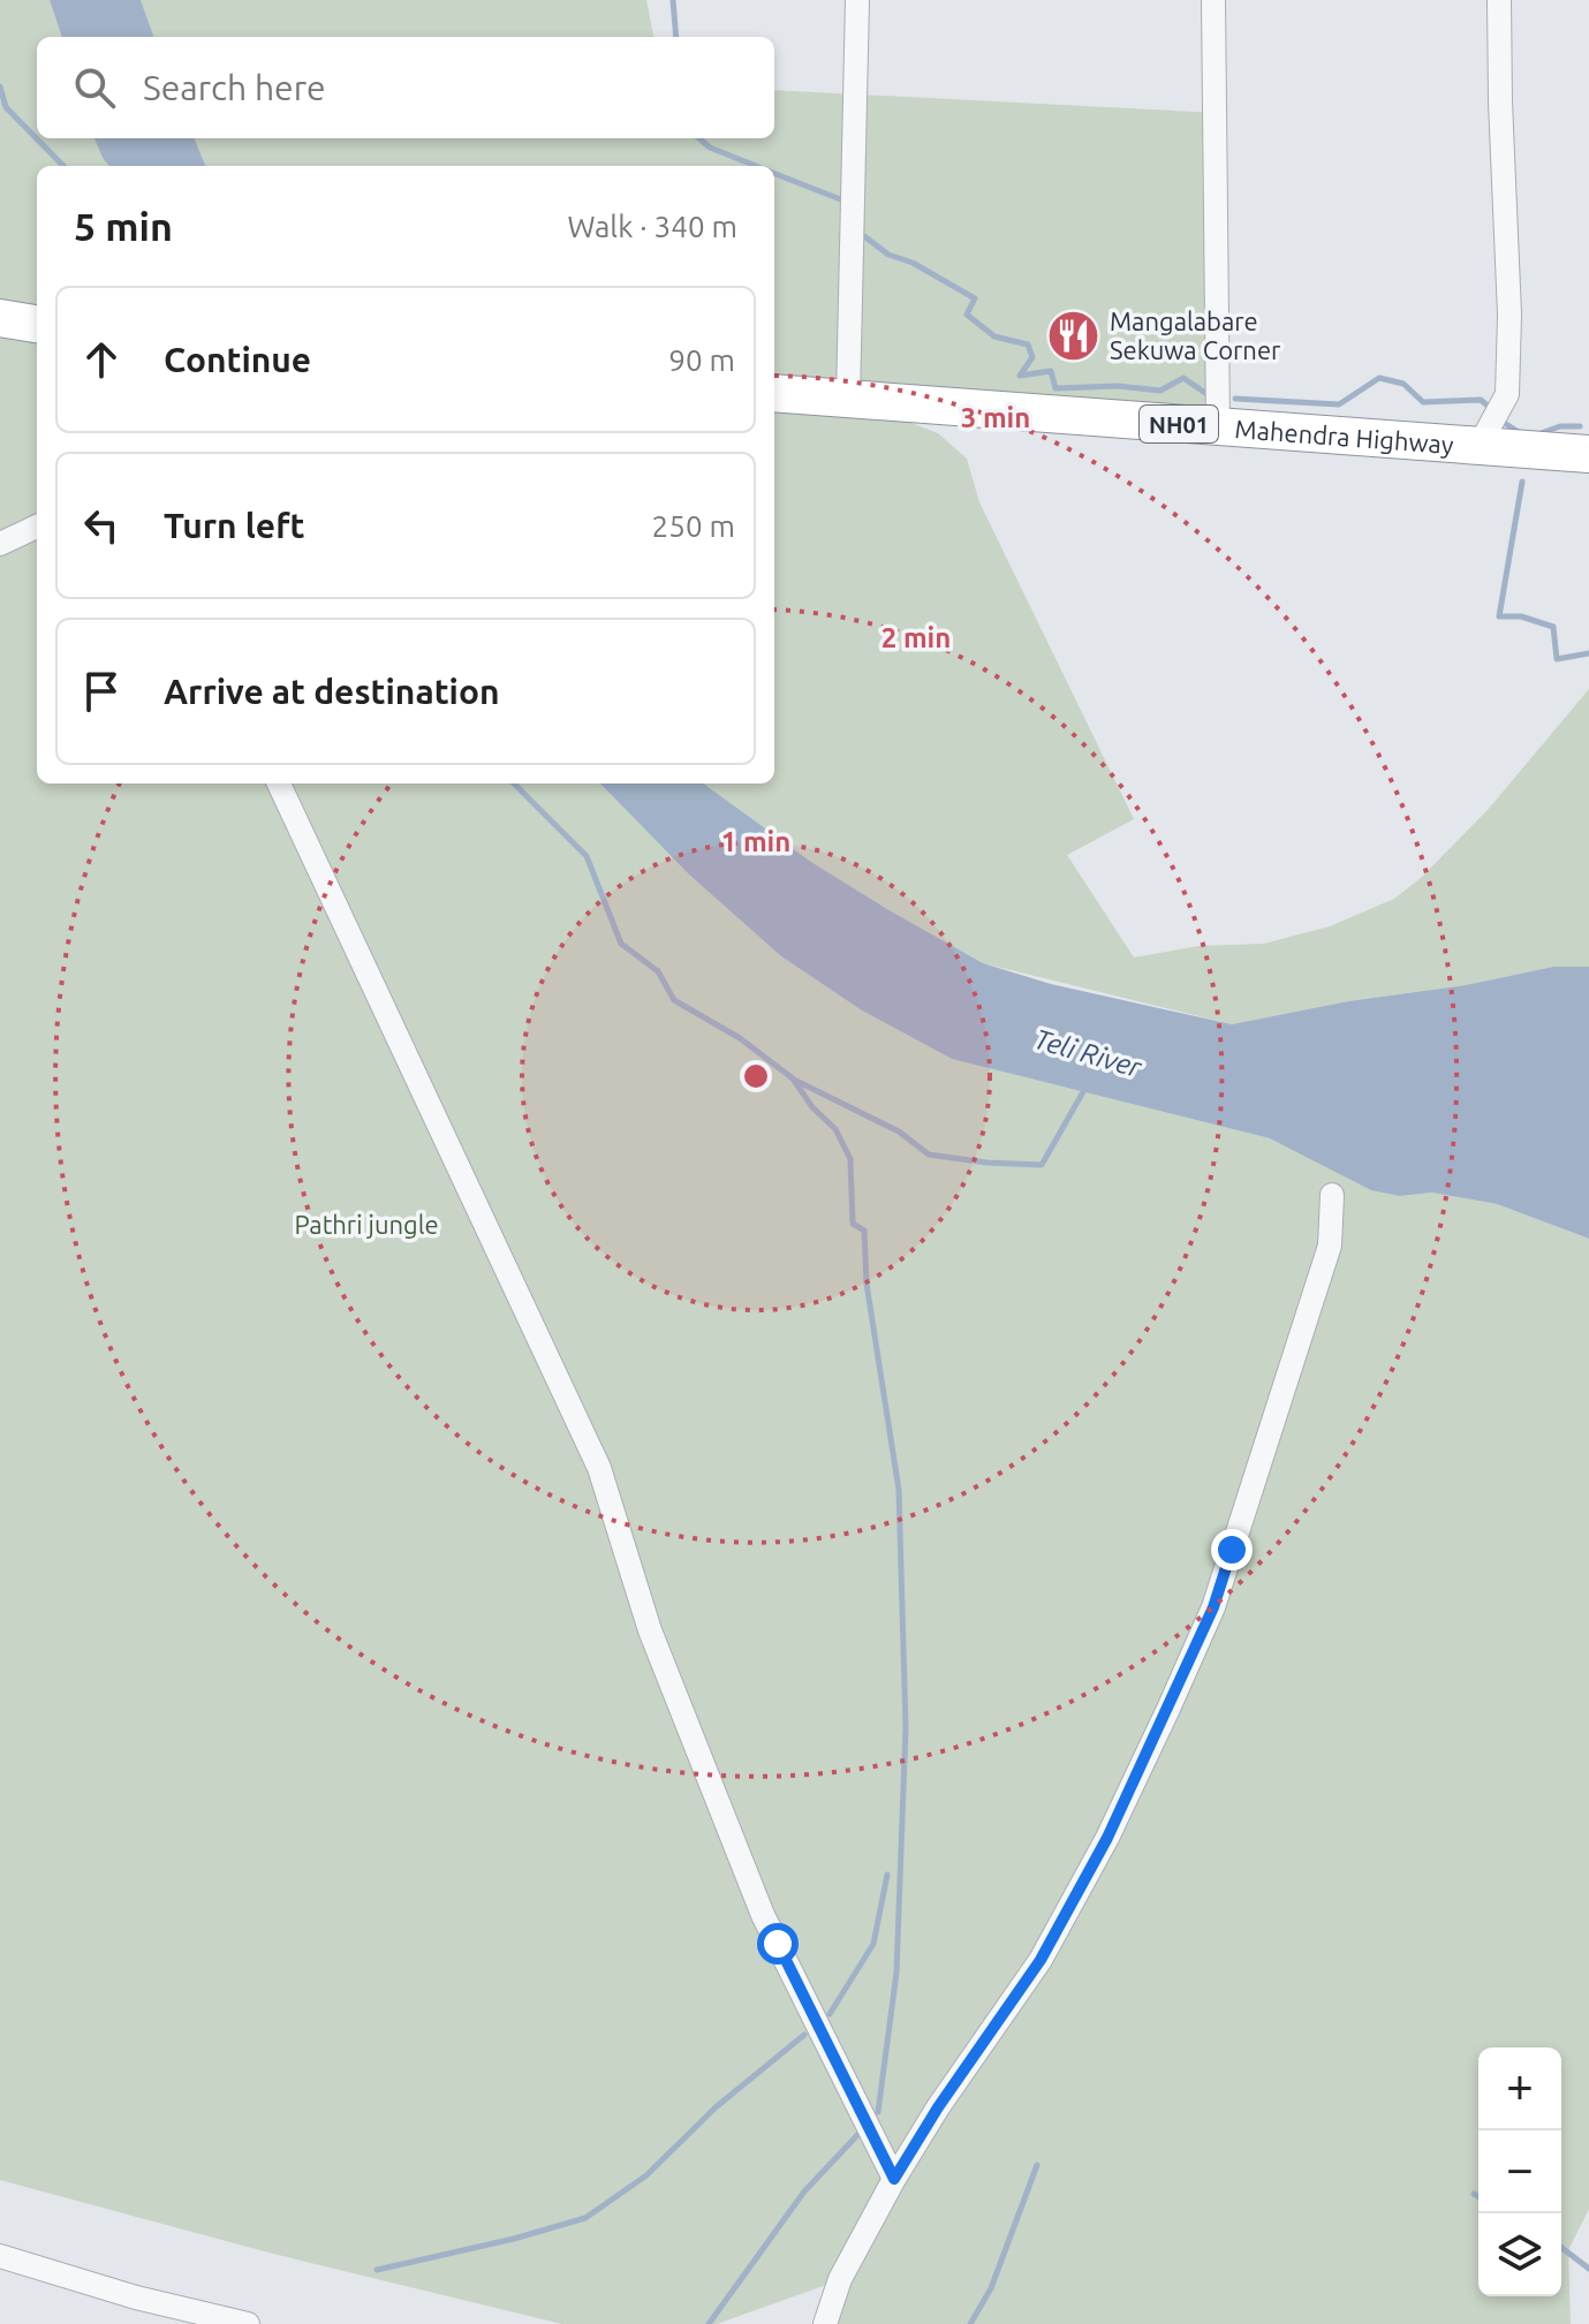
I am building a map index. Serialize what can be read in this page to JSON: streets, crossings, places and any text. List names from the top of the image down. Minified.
{"streets":{"highway":["NH01","Mahendra Highway"]},"water":["Teli River"],"parks":["Pathri jungle"],"places":{"restaurant":["Mangalabare Sekuwa Corner"]},"page":{"search":"Search here","heading":["5 min","Walk · 340 m"],"list":[["Continue","90 m"],["Turn left","250 m"],"Arrive at destination"],"map_buttons":["+","−"]},"rings":["3 min","2 min","1 min"]}
